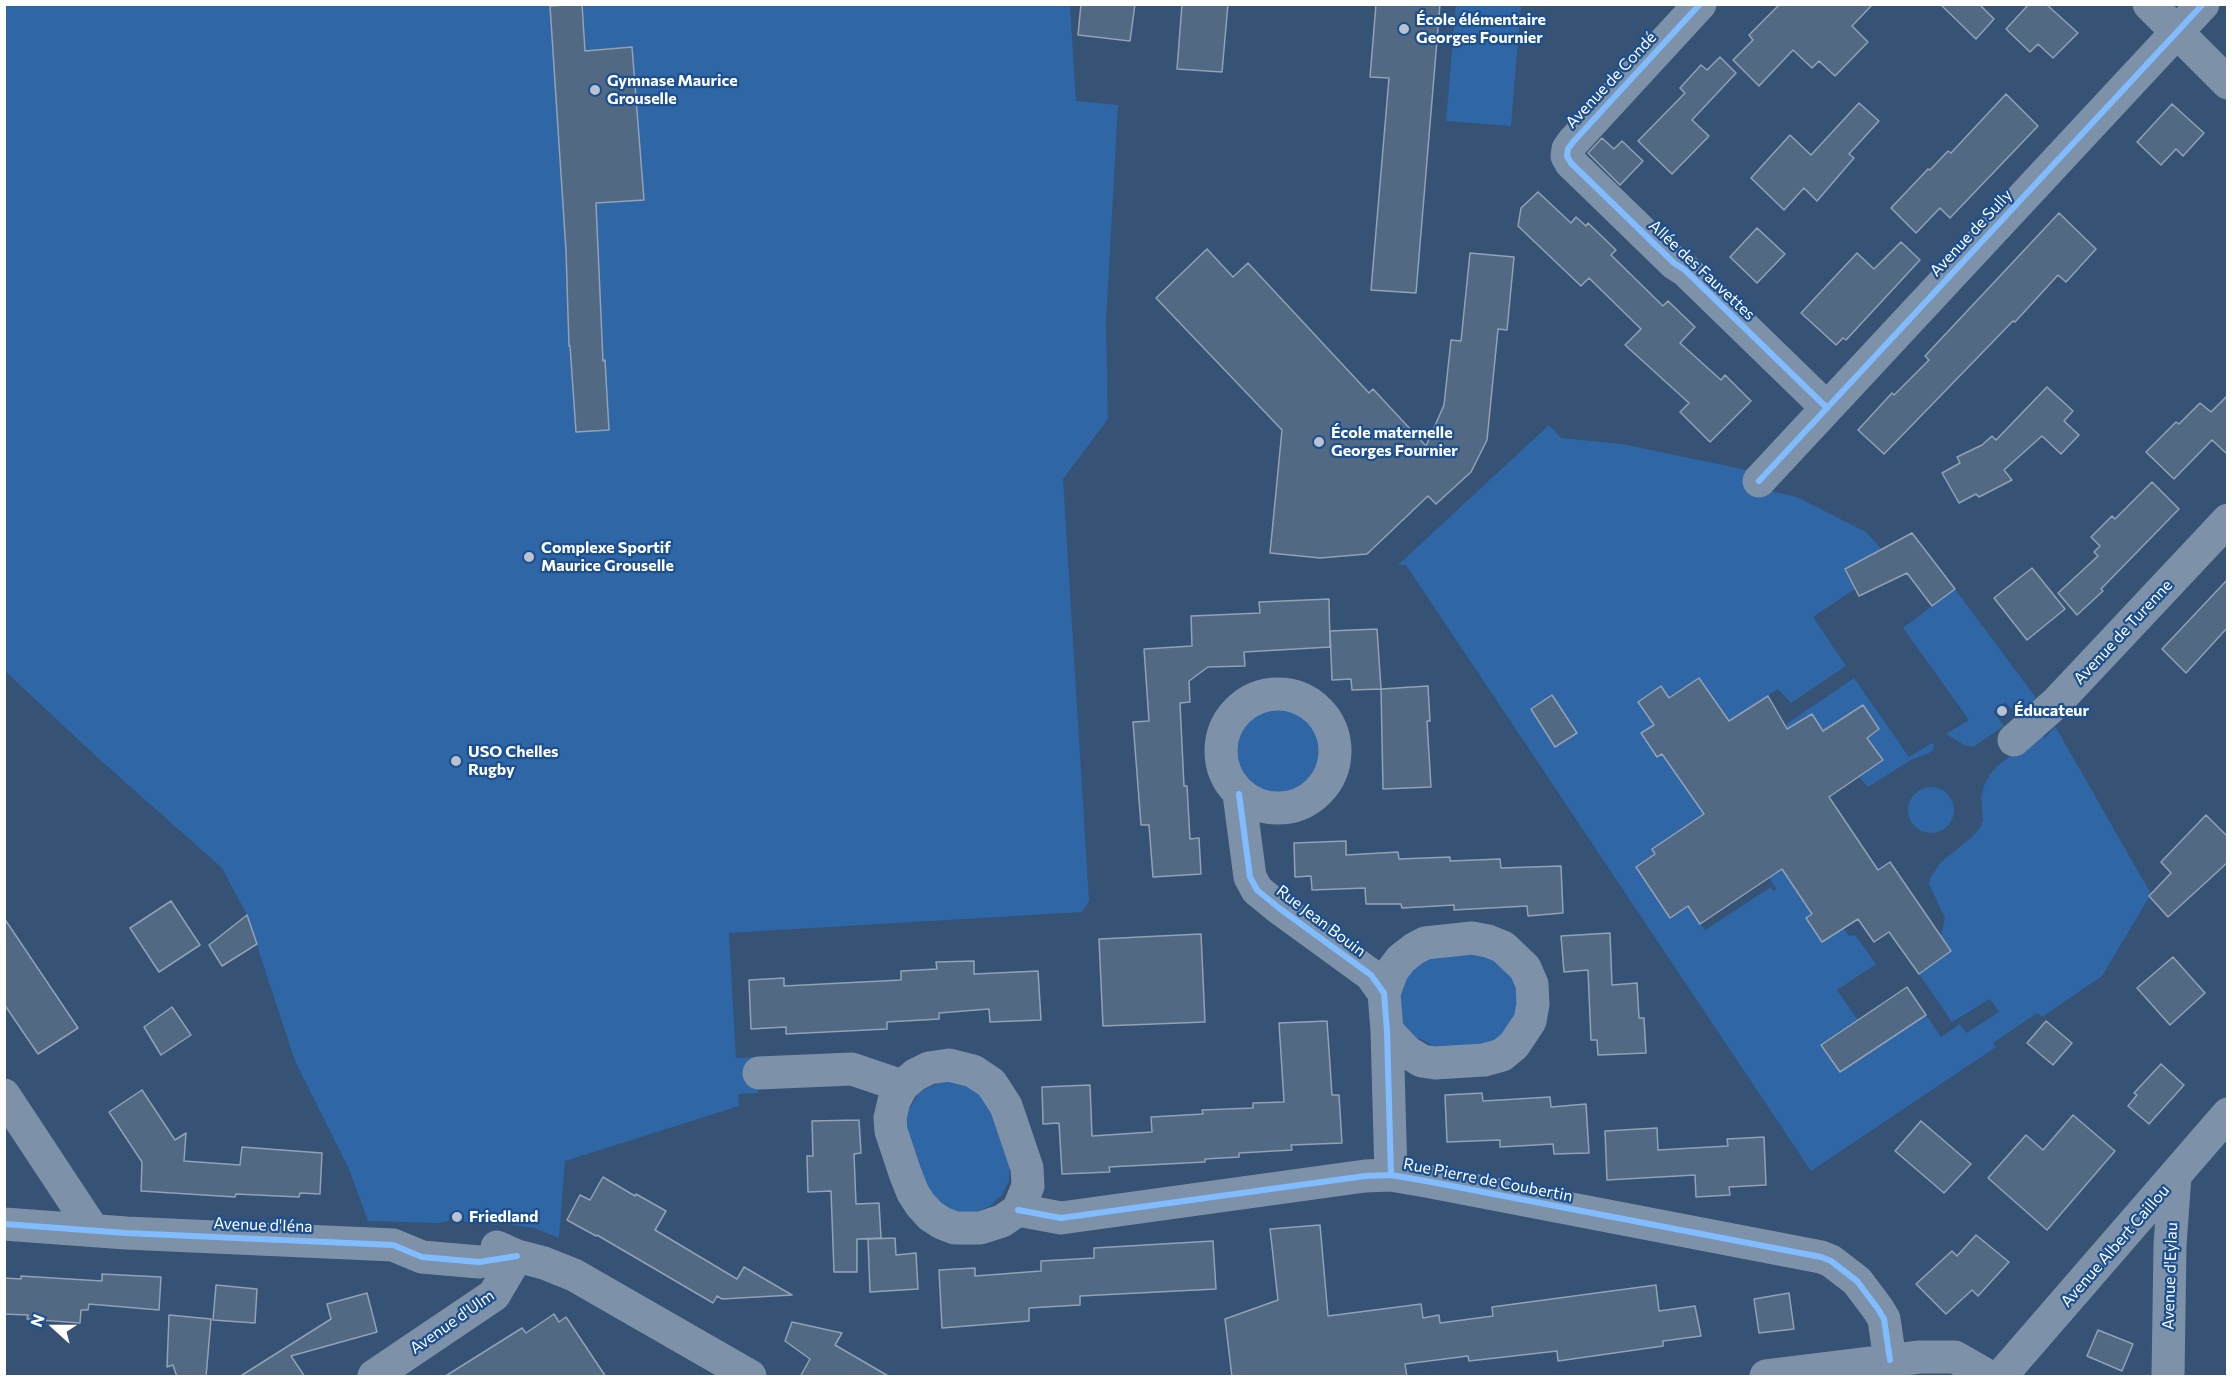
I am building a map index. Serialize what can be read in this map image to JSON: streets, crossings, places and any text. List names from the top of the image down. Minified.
{"streets":{"street":["Avenue de Condé","Avenue de Sully","Allée des Fauvettes","Avenue de Turenne","Rue Jean Bouin","Rue Pierre de Coubertin","Avenue d'Iéna","Avenue Albert Caillou","Avenue d'Eylau","Avenue d'Ulm"]},"crossings":[["Avenue de Condé","Allée des Fauvettes"],["Avenue de Sully","Allée des Fauvettes"],["Avenue d'Iéna","Avenue d'Ulm"],["Avenue Albert Caillou","Avenue d'Eylau"]],"places":["École élémentaire Georges Fournier","Gymnase Maurice Grouselle","École maternelle Georges Fournier","Complexe Sportif Maurice Grouselle","Éducateur","USO Chelles Rugby","Friedland"],"north":"left"}
